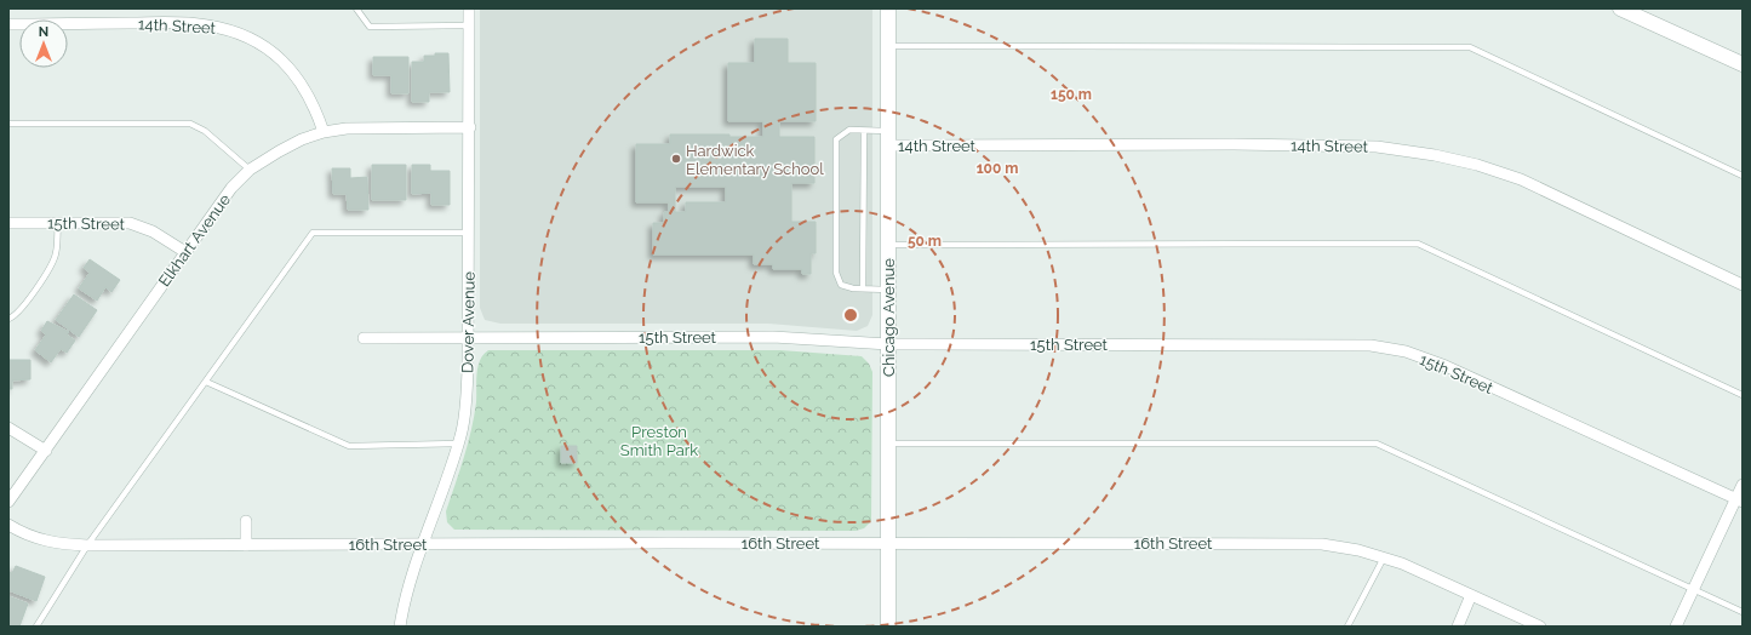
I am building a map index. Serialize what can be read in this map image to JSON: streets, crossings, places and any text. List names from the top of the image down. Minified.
{"streets":{"street":["14th Street","15th Street","Elkhart Avenue","Chicago Avenue","Dover Avenue","16th Street"]},"crossings":[["14th Street","Elkhart Avenue"],["14th Street","Chicago Avenue"],["15th Street","Elkhart Avenue"],["15th Street","Chicago Avenue"],["15th Street","Dover Avenue"],["Elkhart Avenue","Dover Avenue"],["Chicago Avenue","16th Street"],["Dover Avenue","16th Street"]],"parks":["Preston Smith Park"],"places":["Hardwick Elementary School"],"north":"top","rings":["150 m","100 m","50 m"]}
